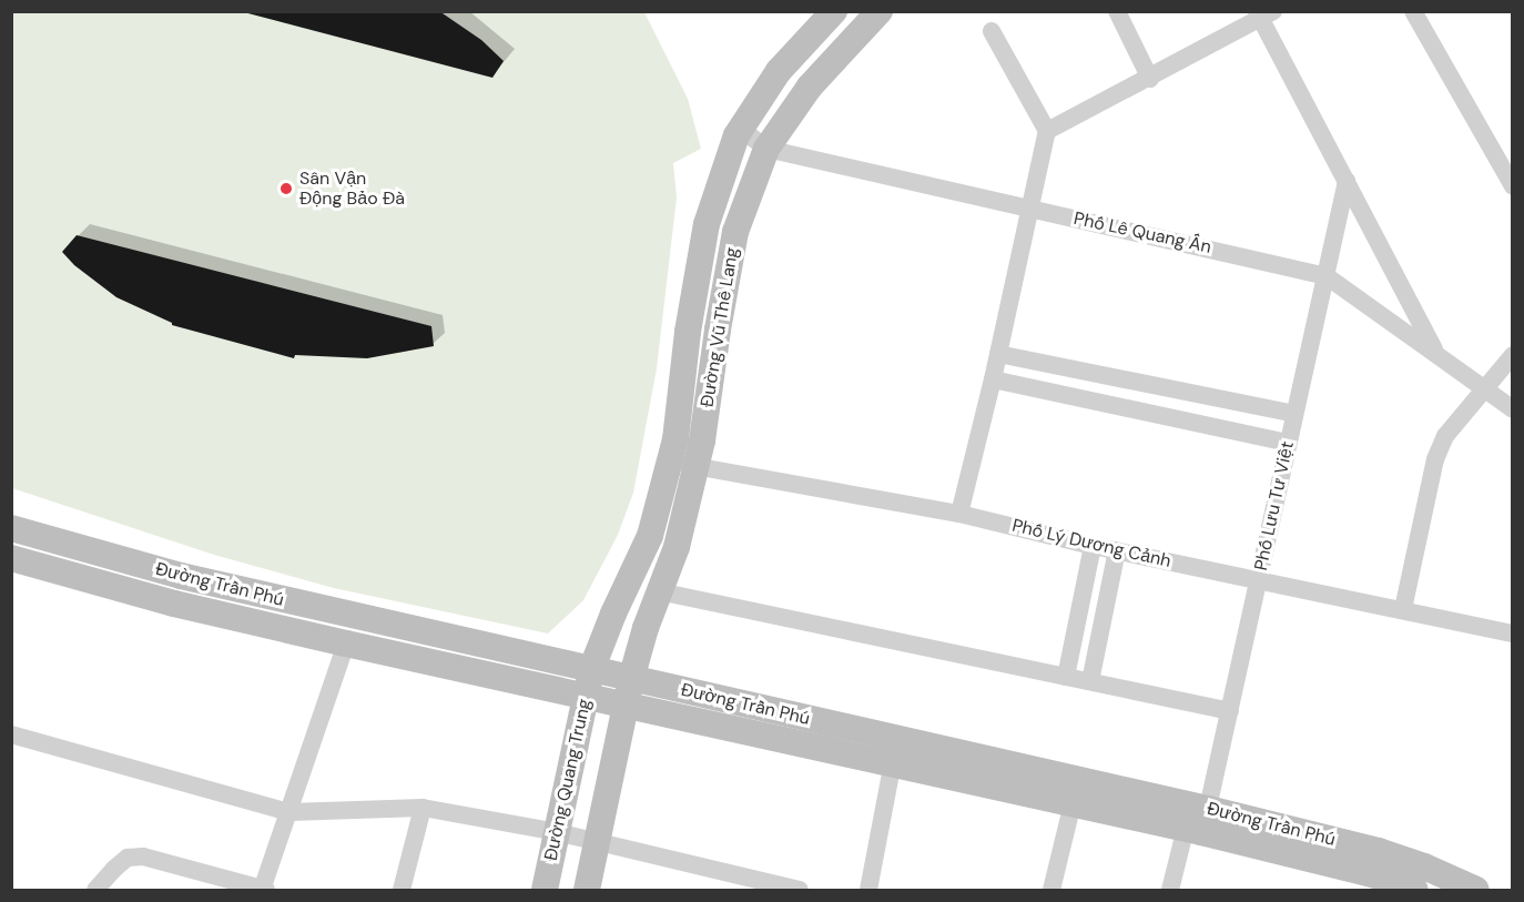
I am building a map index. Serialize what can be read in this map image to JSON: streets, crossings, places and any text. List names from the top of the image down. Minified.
{"streets":{"main road":["Đường Vũ Thê Lang","Đường Trần Phú","Đường Quang Trung"],"street":["Phố Lê Quang Ấn","Phố Lưu Tư Việt","Phố Lý Dương Cảnh"]},"crossings":[["Phố Lê Quang Ấn","Đường Vũ Thê Lang"],["Phố Lê Quang Ấn","Phố Lưu Tư Việt"],["Đường Vũ Thê Lang","Phố Lý Dương Cảnh"],["Đường Vũ Thê Lang","Đường Trần Phú"],["Đường Vũ Thê Lang","Đường Quang Trung"],["Phố Lưu Tư Việt","Phố Lý Dương Cảnh"],["Phố Lưu Tư Việt","Đường Trần Phú"],["Đường Trần Phú","Đường Quang Trung"]],"places":["Sân Vận Động Bảo Đà"]}
